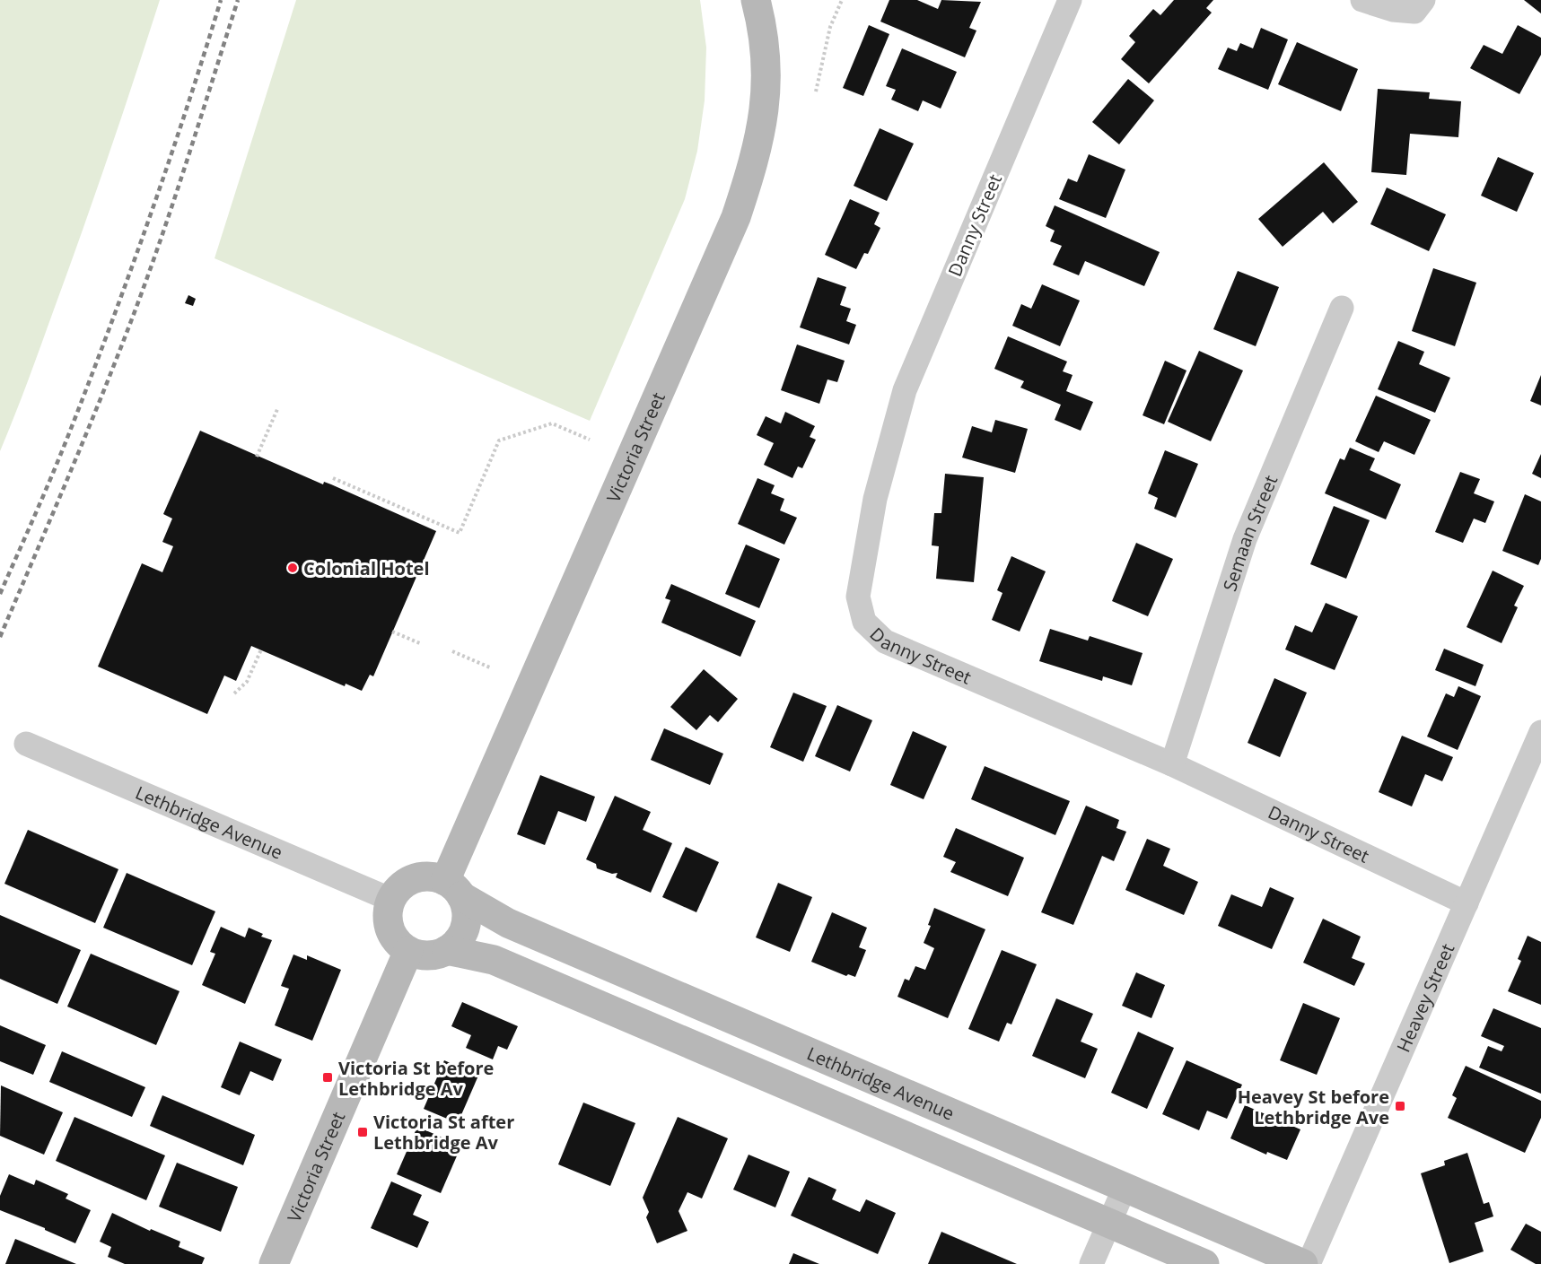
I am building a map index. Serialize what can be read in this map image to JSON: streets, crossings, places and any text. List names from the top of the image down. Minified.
{"streets":{"street":["Danny Street","Victoria Street","Semaan Street","Lethbridge Avenue","Heavey Street"]},"crossings":[["Danny Street","Semaan Street"],["Danny Street","Heavey Street"],["Victoria Street","Lethbridge Avenue"]],"places":{"other":["Colonial Hotel"],"transit":["Victoria St before Lethbridge Av","Heavey St before Lethbridge Ave","Victoria St after Lethbridge Av"]}}
